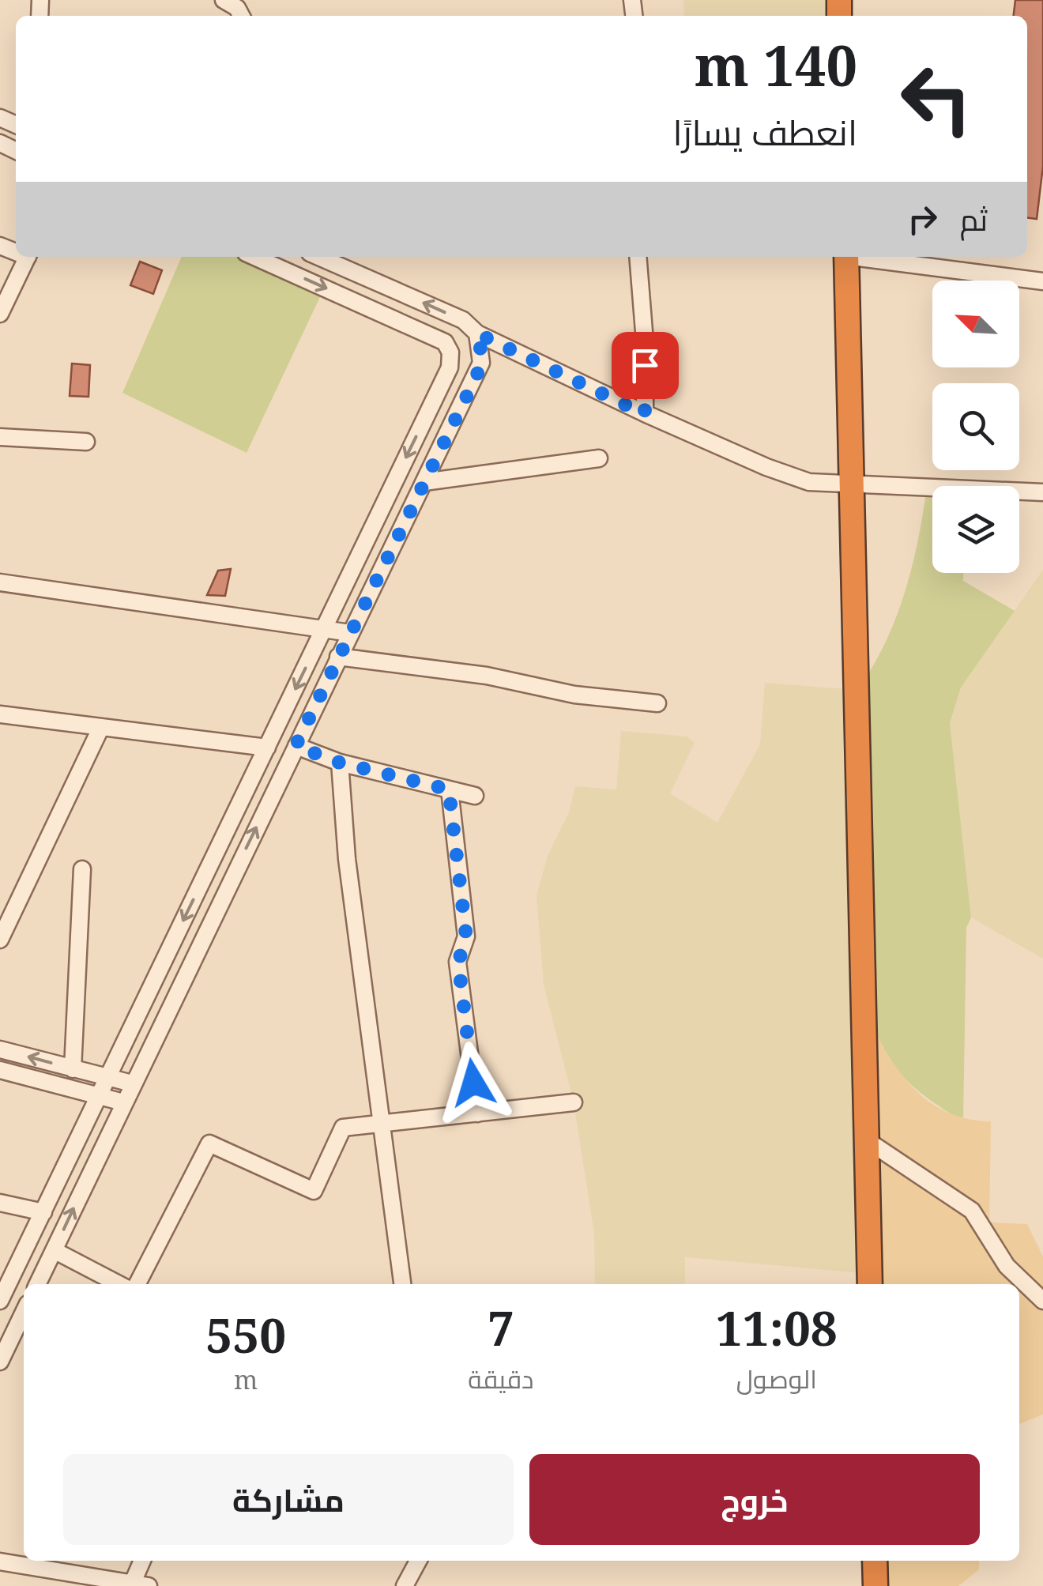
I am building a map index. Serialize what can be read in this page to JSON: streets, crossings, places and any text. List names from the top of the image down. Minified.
{"north":"top left","page":{"turn":["140 m","انعطف يسارًا"],"then":"ثم","eta":["11:08","الوصول","7","دقيقة","550","m"],"buttons":["خروج","مشاركة"]}}
